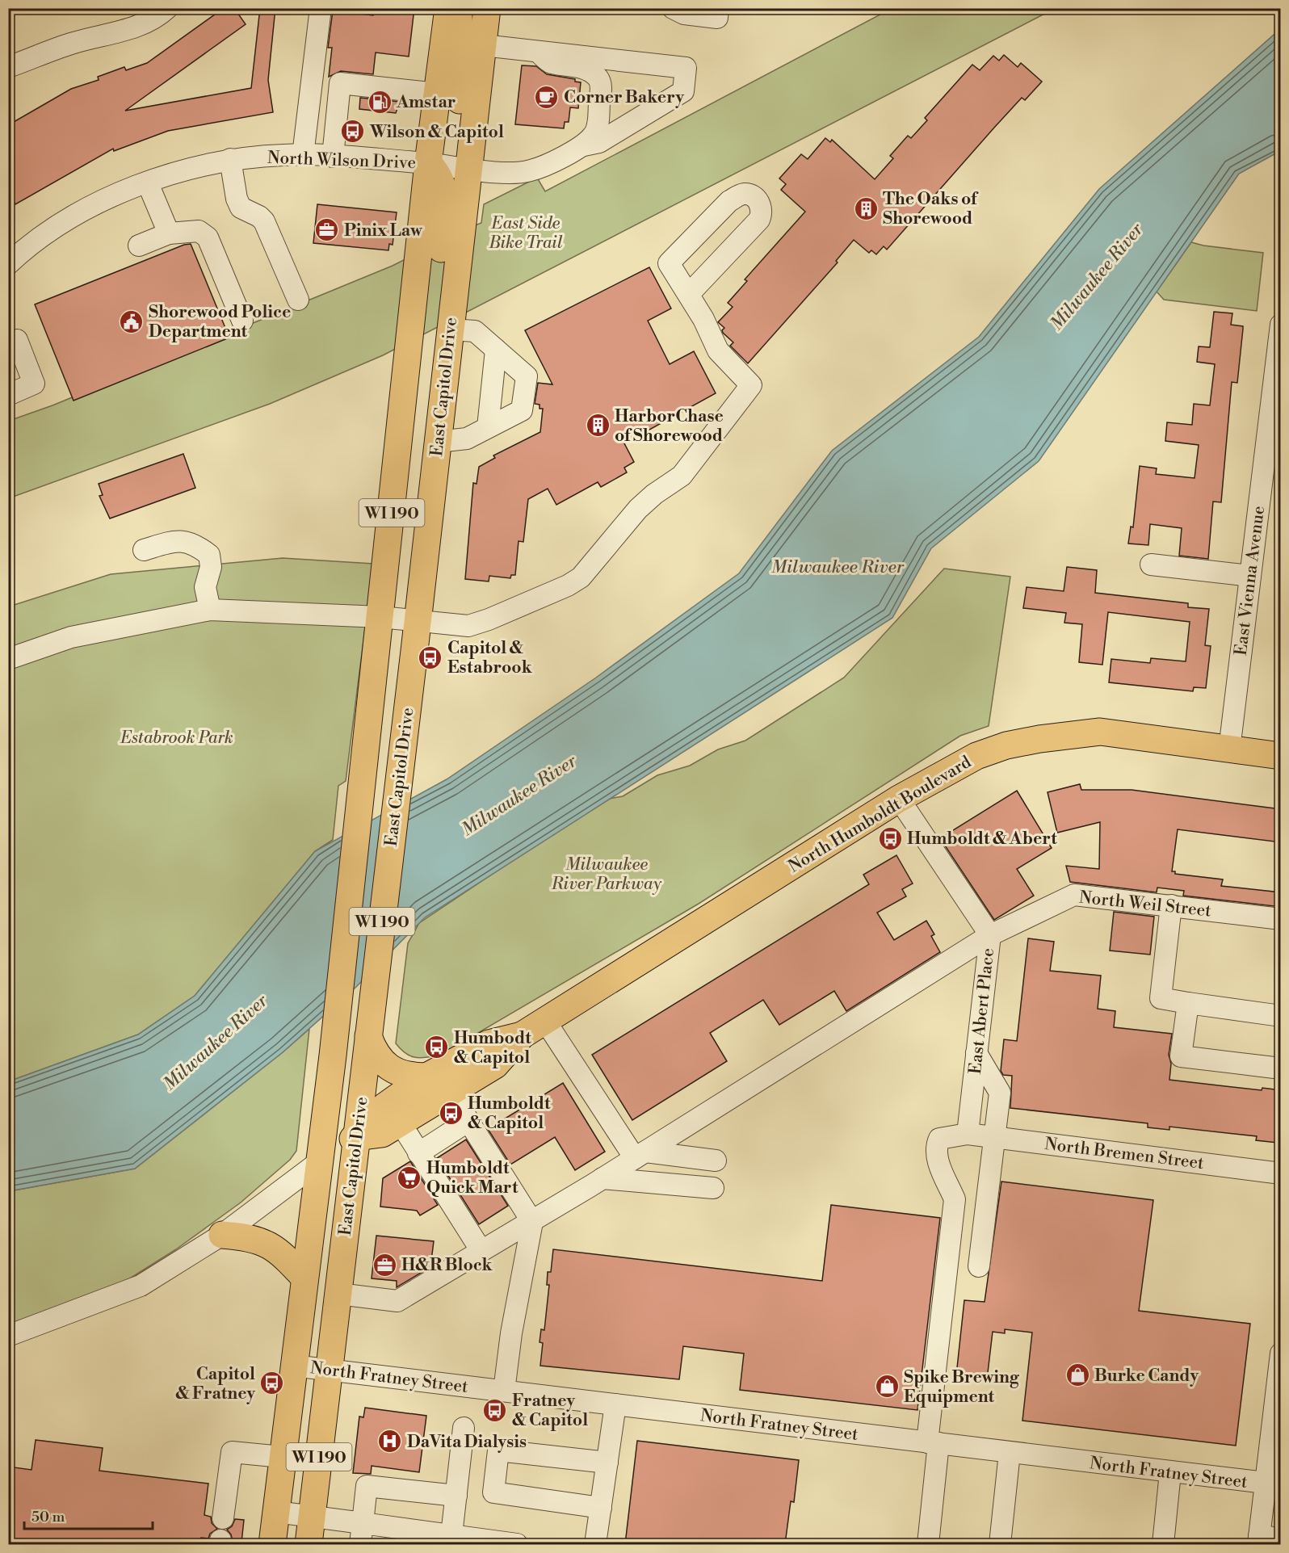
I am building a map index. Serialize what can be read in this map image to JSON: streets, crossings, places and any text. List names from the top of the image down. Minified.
{"streets":{"main road":["East Capitol Drive","WI 190","North Humboldt Boulevard"],"street":["North Wilson Drive","East Vienna Avenue","North Weil Street","East Abert Place","North Bremen Street","North Fratney Street"]},"crossings":[["North Wilson Drive","East Capitol Drive"],["East Capitol Drive","North Humboldt Boulevard"],["East Capitol Drive","North Weil Street"],["East Capitol Drive","North Fratney Street"],["East Vienna Avenue","North Humboldt Boulevard"],["North Humboldt Boulevard","East Abert Place"],["North Weil Street","East Abert Place"],["East Abert Place","North Bremen Street"],["North Bremen Street","North Fratney Street"]],"water":["Milwaukee River"],"parks":["East Side Bike Trail","Estabrook Park","Milwaukee River Parkway"],"places":{"cafe":["Corner Bakery"],"fuel station":["Amstar"],"bus stop":["Wilson & Capitol","Capitol & Estabrook","Humboldt & Abert","Humbodt & Capitol","Humboldt & Capitol","Capitol & Fratney","Fratney & Capitol"],"building":["The Oaks of Shorewood","HarborChase of Shorewood"],"office":["Pinix Law","H&R Block"],"public building":["Shorewood Police Department"],"supermarket":["Humboldt Quick Mart"],"shop":["Burke Candy","Spike Brewing Equipment"],"hospital":["DaVita Dialysis"]},"scale_bar":"50 m"}
